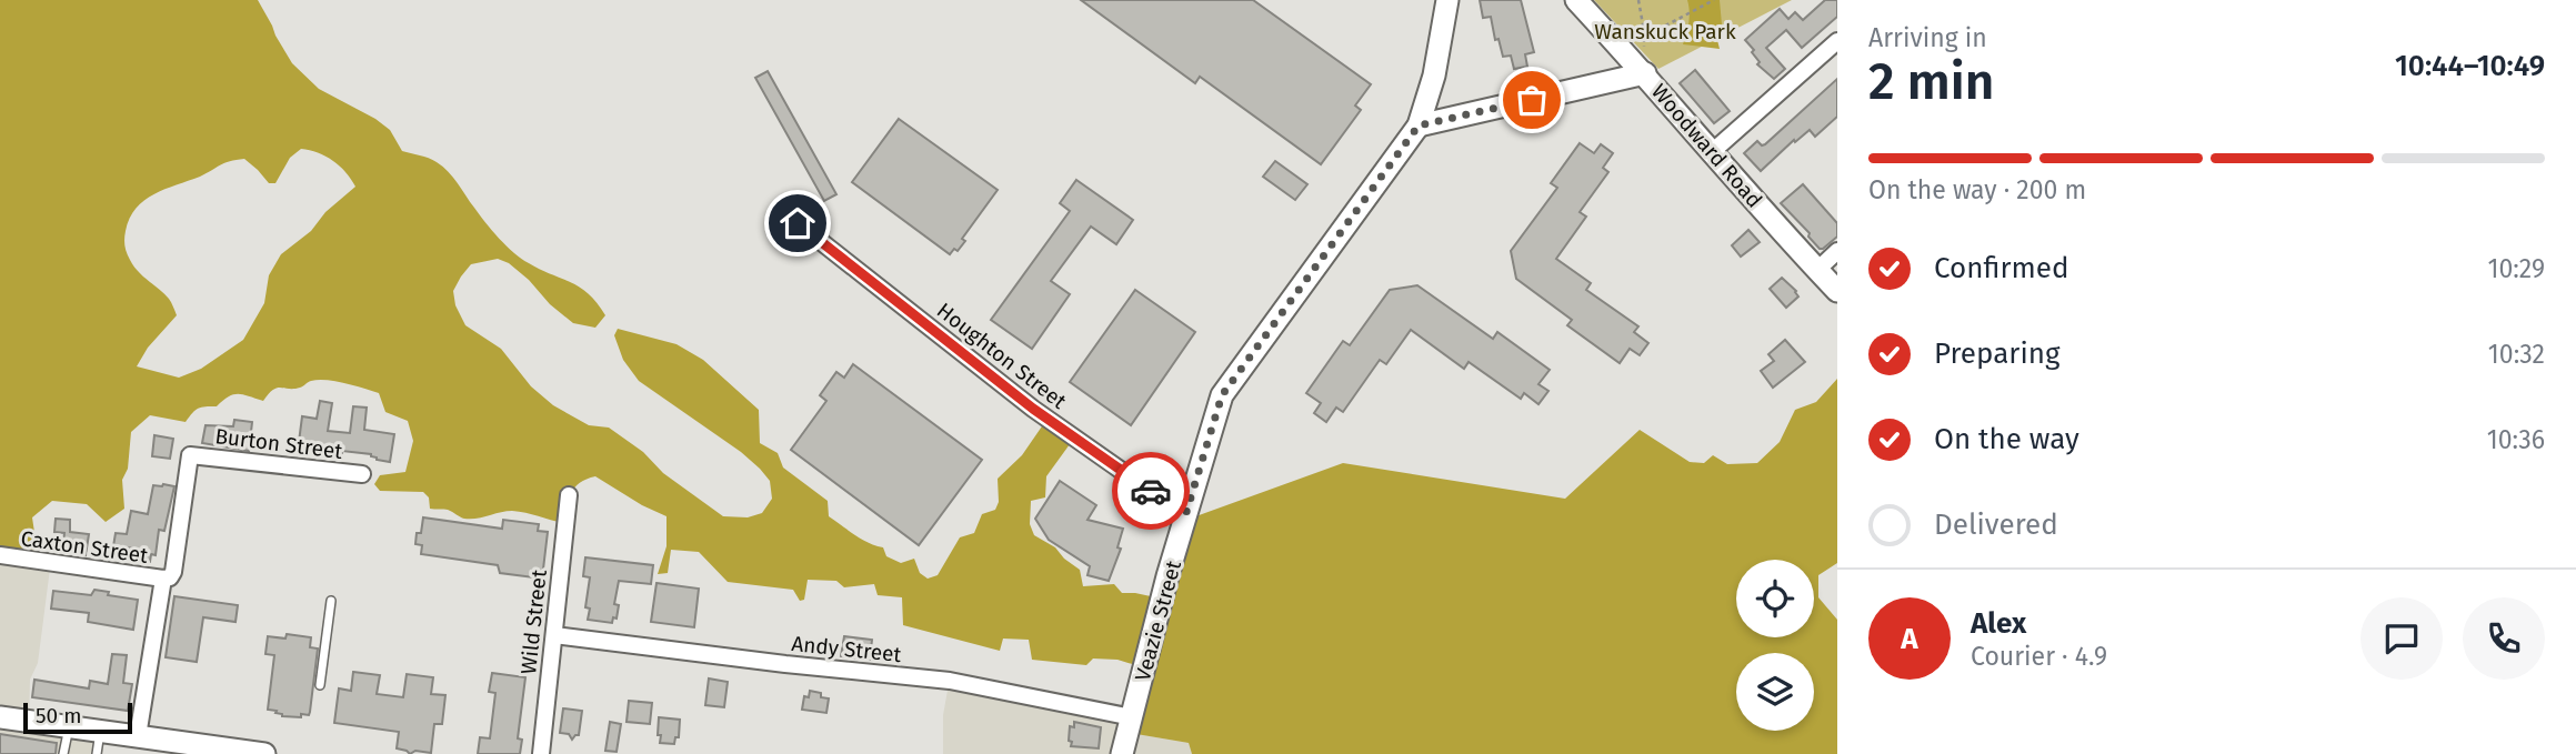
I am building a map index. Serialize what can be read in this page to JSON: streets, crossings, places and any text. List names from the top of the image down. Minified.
{"streets":{"street":["Woodward Road","Houghton Street","Burton Street","Caxton Street","Veazie Street","Wild Street","Andy Street"]},"crossings":[["Houghton Street","Veazie Street"],["Burton Street","Caxton Street"],["Veazie Street","Andy Street"],["Wild Street","Andy Street"]],"parks":["Wanskuck Park"],"scale_bar":"50 m","page":{"heading":["2 min","Arriving in","10:44–10:49"],"panel":["Alex","Courier · 4.9"],"bar":"On the way · 200 m","list":[["Confirmed","10:29"],["Preparing","10:32"],["On the way","10:36"],"Delivered"],"round":"A","scale":"50 m"}}
